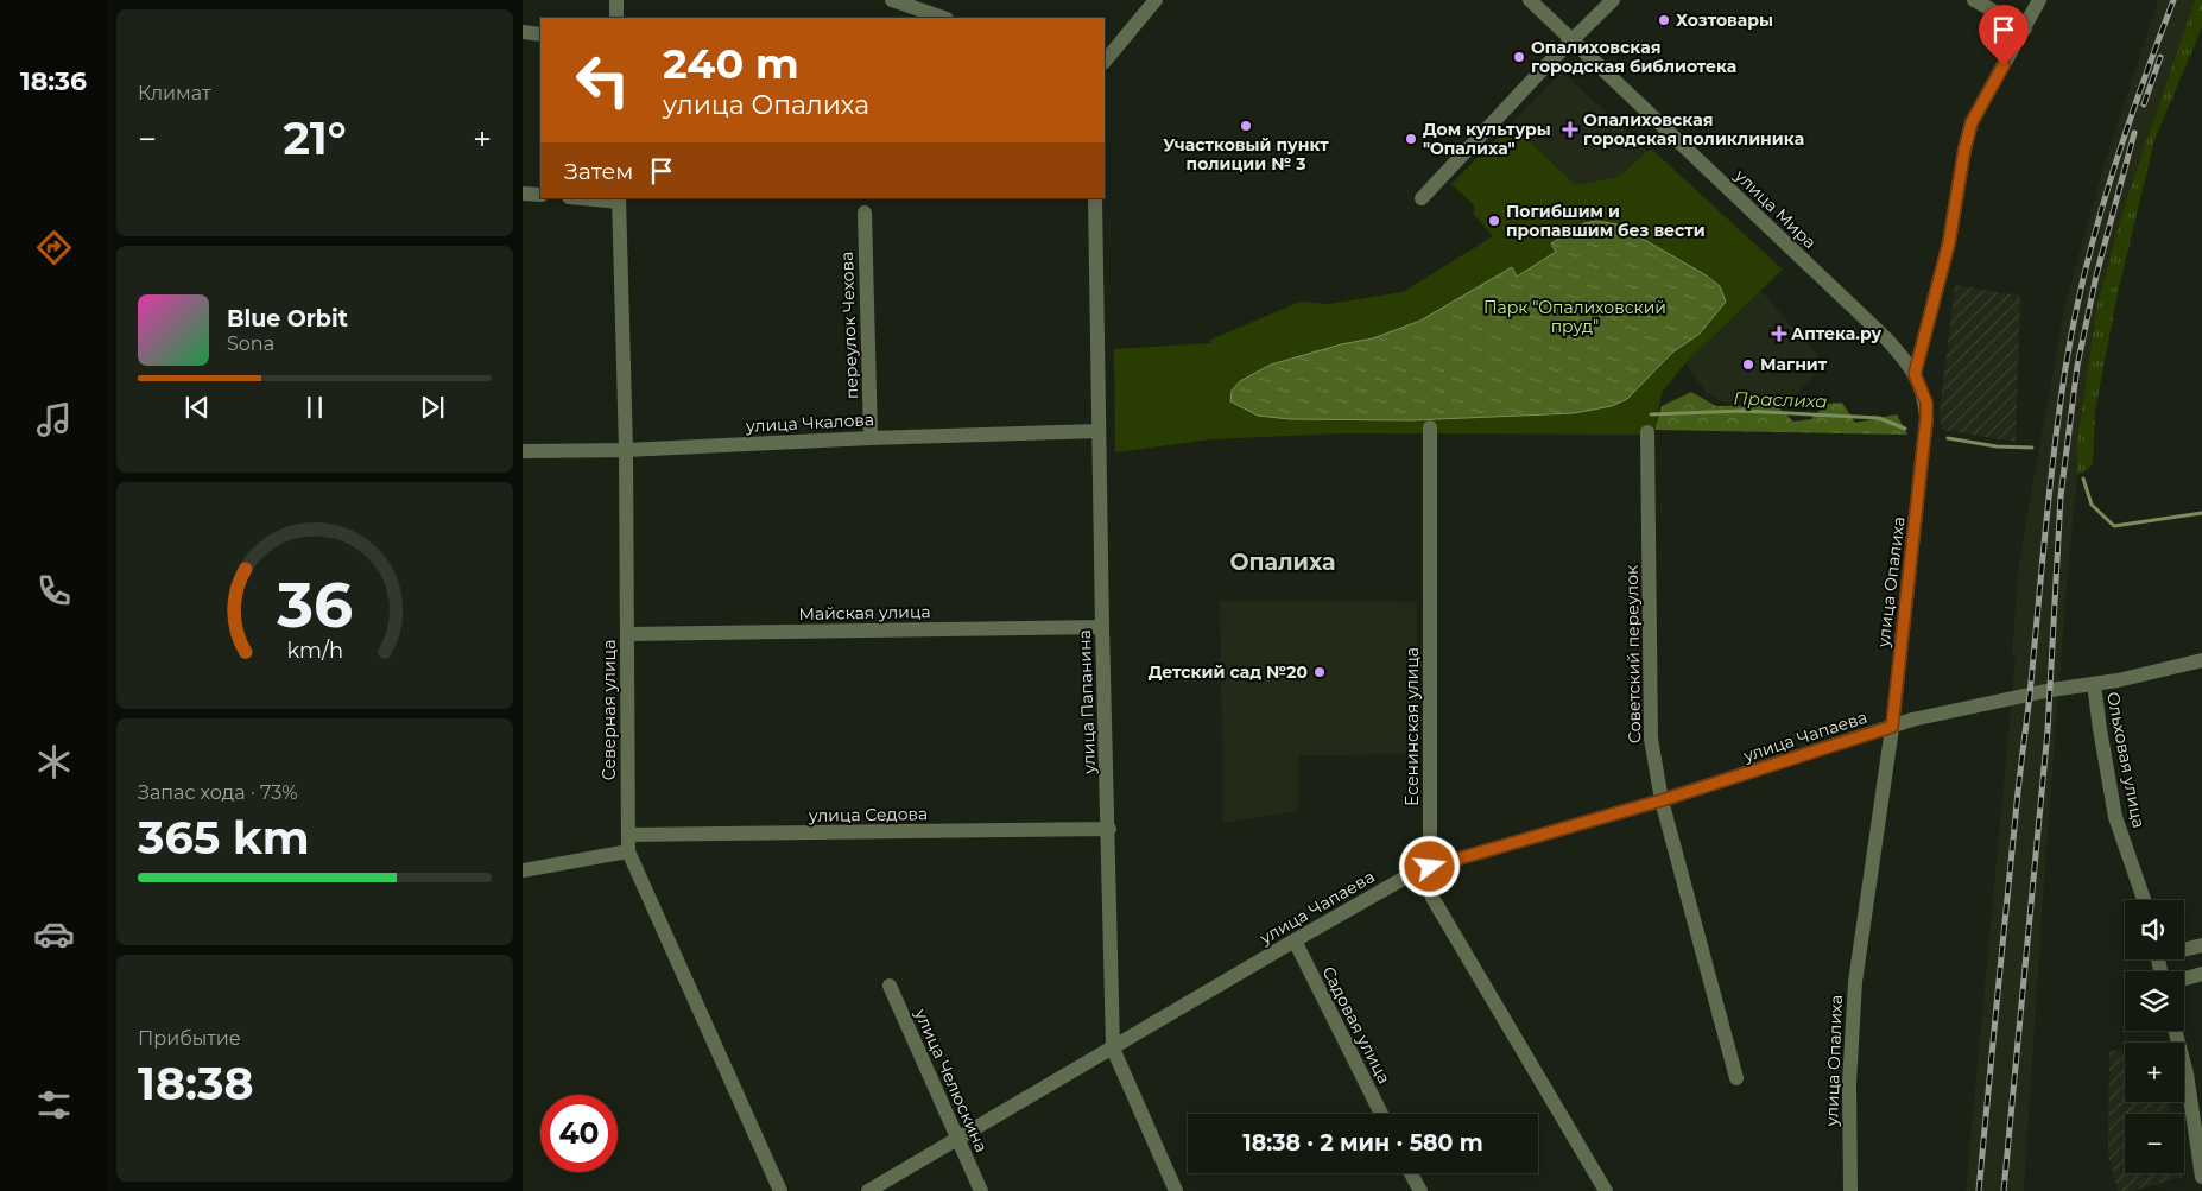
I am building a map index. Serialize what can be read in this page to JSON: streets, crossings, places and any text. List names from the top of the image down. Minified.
{"streets":{"street":["улица Мира","переулок Чехова","улица Чкалова","улица Опалиха","Майская улица","Советский переулок","улица Папанина","Северная улица","Есенинская улица","улица Чапаева","Ольховая улица","улица Седова","Садовая улица","улица Челюскина"]},"crossings":[["улица Мира","улица Опалиха"],["переулок Чехова","улица Чкалова"],["улица Чкалова","улица Папанина"],["улица Чкалова","Северная улица"],["улица Опалиха","улица Чапаева"],["Майская улица","улица Папанина"],["Майская улица","Северная улица"],["Советский переулок","улица Чапаева"],["улица Папанина","улица Чапаева"],["улица Папанина","улица Седова"],["Северная улица","улица Седова"],["Есенинская улица","улица Чапаева"],["улица Чапаева","Ольховая улица"],["улица Чапаева","Садовая улица"],["улица Чапаева","улица Челюскина"]],"districts":["Опалиха"],"water":["Праслиха"],"parks":["Парк \"Опалиховский пруд\""],"places":{"other":["Хозтовары","Опалиховская городская библиотека","Участковый пункт полиции № 3","Дом культуры \"Опалиха\"","Погибшим и пропавшим без вести","Магнит","Детский сад №20"],"health":["Опалиховская городская поликлиника","Аптека.ру"]},"page":{"tabs":"18:36","tile":["Климат",["Запас хода · 73%","365 km"],["Прибытие","18:38"]],"turn":["240 m","улица Опалиха"],"heat":["−","21°","+"],"then":"Затем","song":["Blue Orbit","Sona"],"map_buttons":["+","−"],"limit":"40","trip":"18:38 · 2 мин · 580 m","gauge":["36","km/h"]}}
